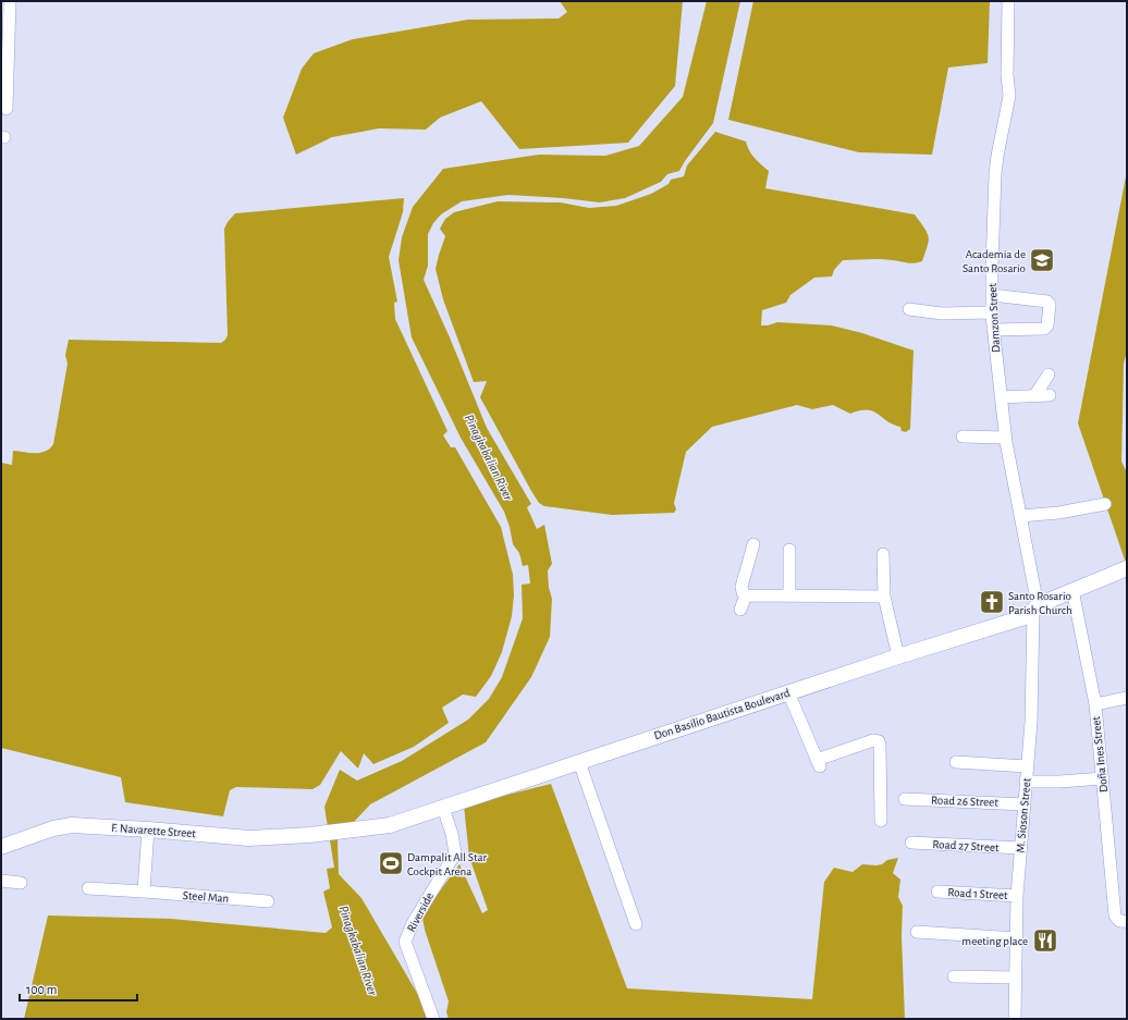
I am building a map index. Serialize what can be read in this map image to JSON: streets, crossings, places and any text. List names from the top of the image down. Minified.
{"streets":{"main road":["Don Basilio Bautista Boulevard","F. Navarette Street"],"street":["Damzon Street","Doña Ines Street","Road 26 Street","M. Sioson Street","Road 27 Street","Road 1 Street","Steel Man","Riverside"]},"crossings":[["Damzon Street","Don Basilio Bautista Boulevard"],["Damzon Street","M. Sioson Street"],["Don Basilio Bautista Boulevard","Doña Ines Street"],["Don Basilio Bautista Boulevard","M. Sioson Street"],["Don Basilio Bautista Boulevard","F. Navarette Street"],["Don Basilio Bautista Boulevard","Riverside"],["Road 26 Street","M. Sioson Street"],["M. Sioson Street","Road 27 Street"],["M. Sioson Street","Road 1 Street"]],"water":["Pinagkabalian River"],"places":{"school or university":["Academia de Santo Rosario"],"church":["Santo Rosario Parish Church"],"sports":["Dampalit All Star Cockpit Arena"],"restaurant":["meeting place"]},"scale_bar":"100 m"}
